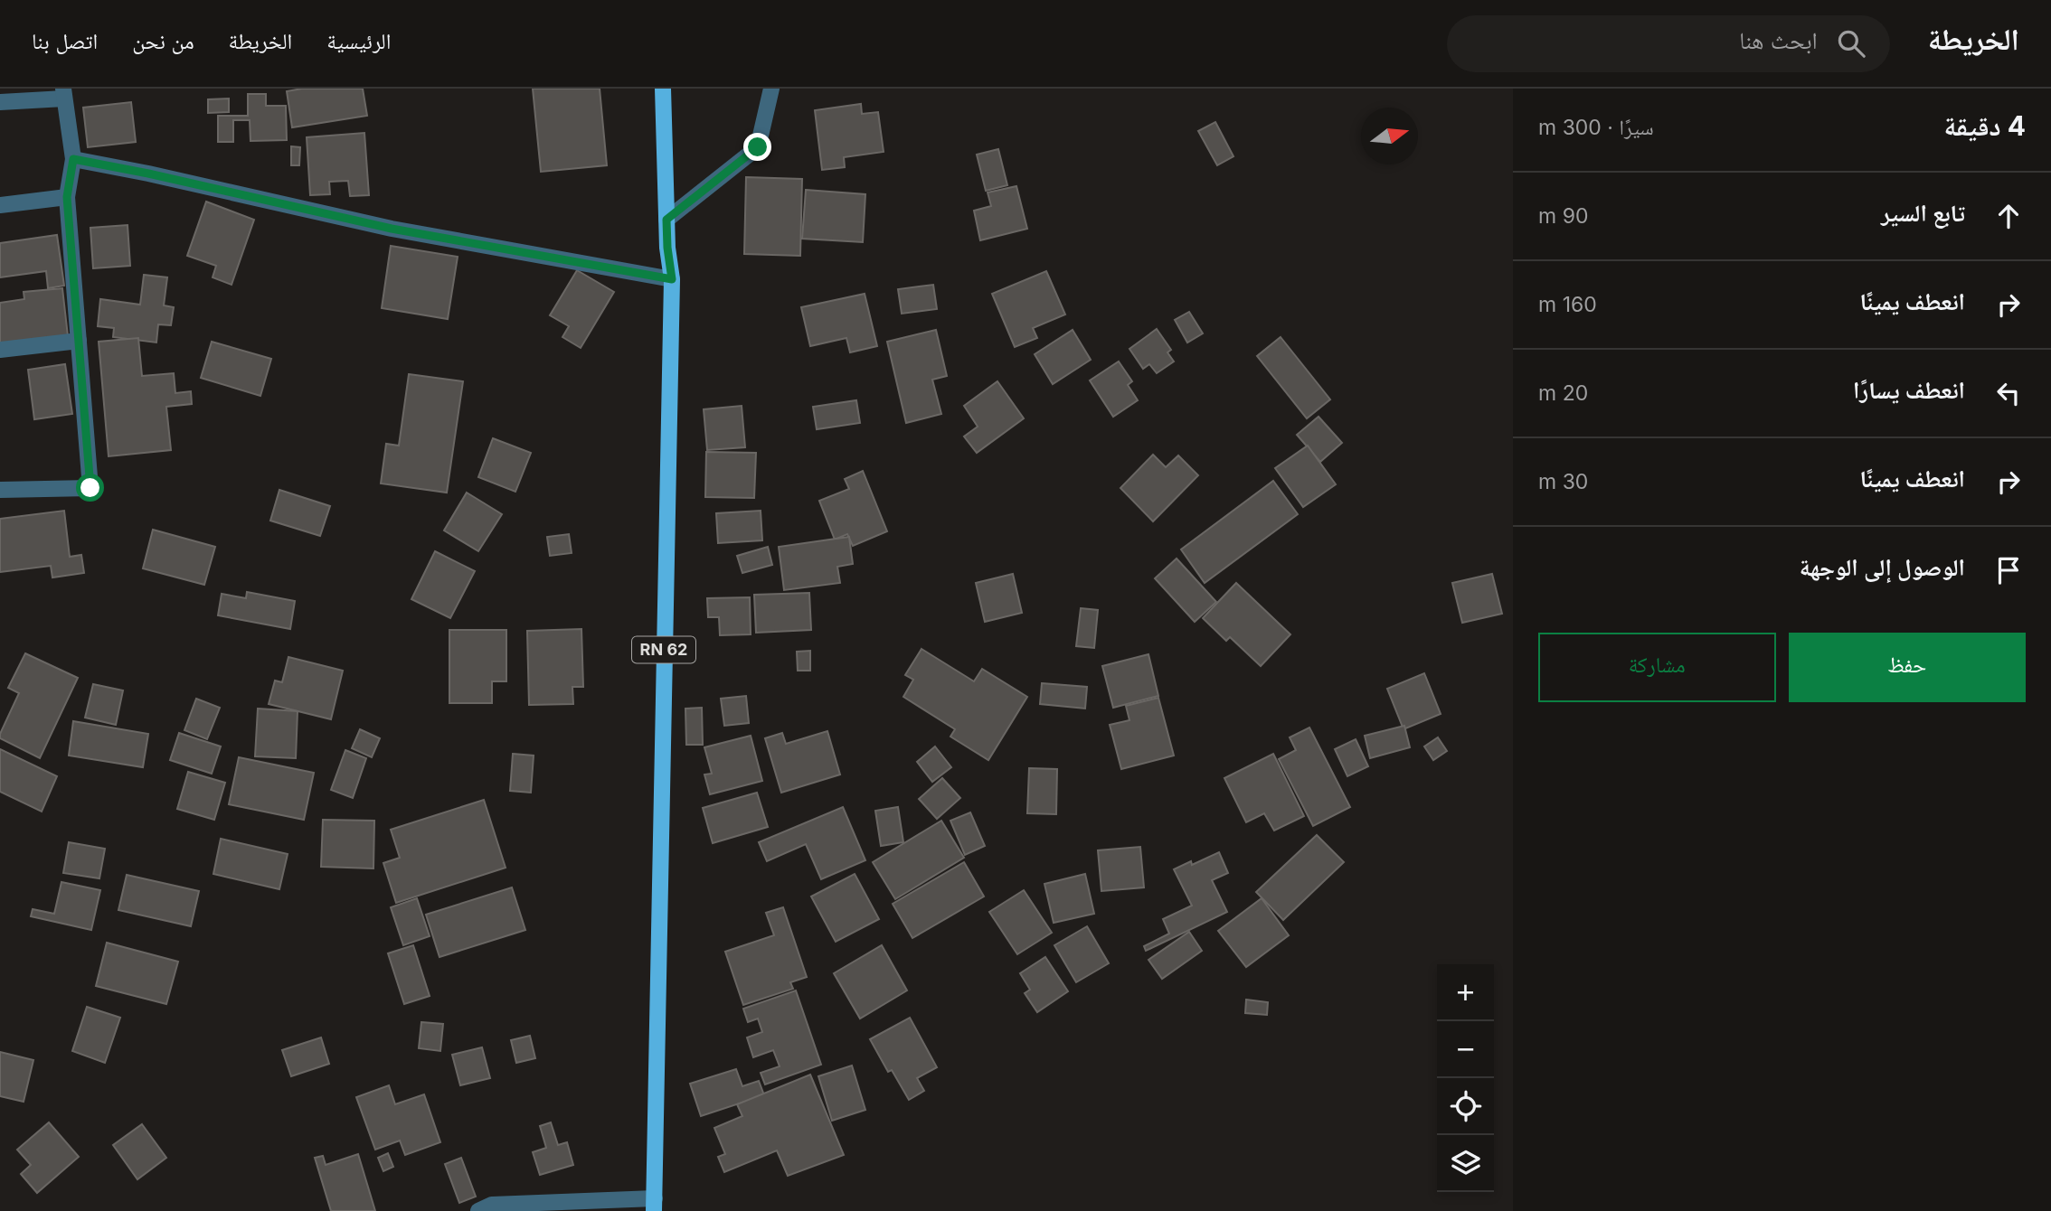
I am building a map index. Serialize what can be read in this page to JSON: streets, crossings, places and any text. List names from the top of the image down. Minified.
{"streets":{"main road":["RN 62"]},"north":"right","page":{"header":"الخريطة","search":"ابحث هنا","nav":["الرئيسية","الخريطة","من نحن","اتصل بنا"],"heading":["4 دقيقة","سيرًا · 300 m"],"list":[["تابع السير","90 m"],["انعطف يمينًا","160 m"],["انعطف يسارًا","20 m"],["انعطف يمينًا","30 m"],"الوصول إلى الوجهة"],"buttons":["حفظ","مشاركة"],"map_buttons":["+","−"]}}
